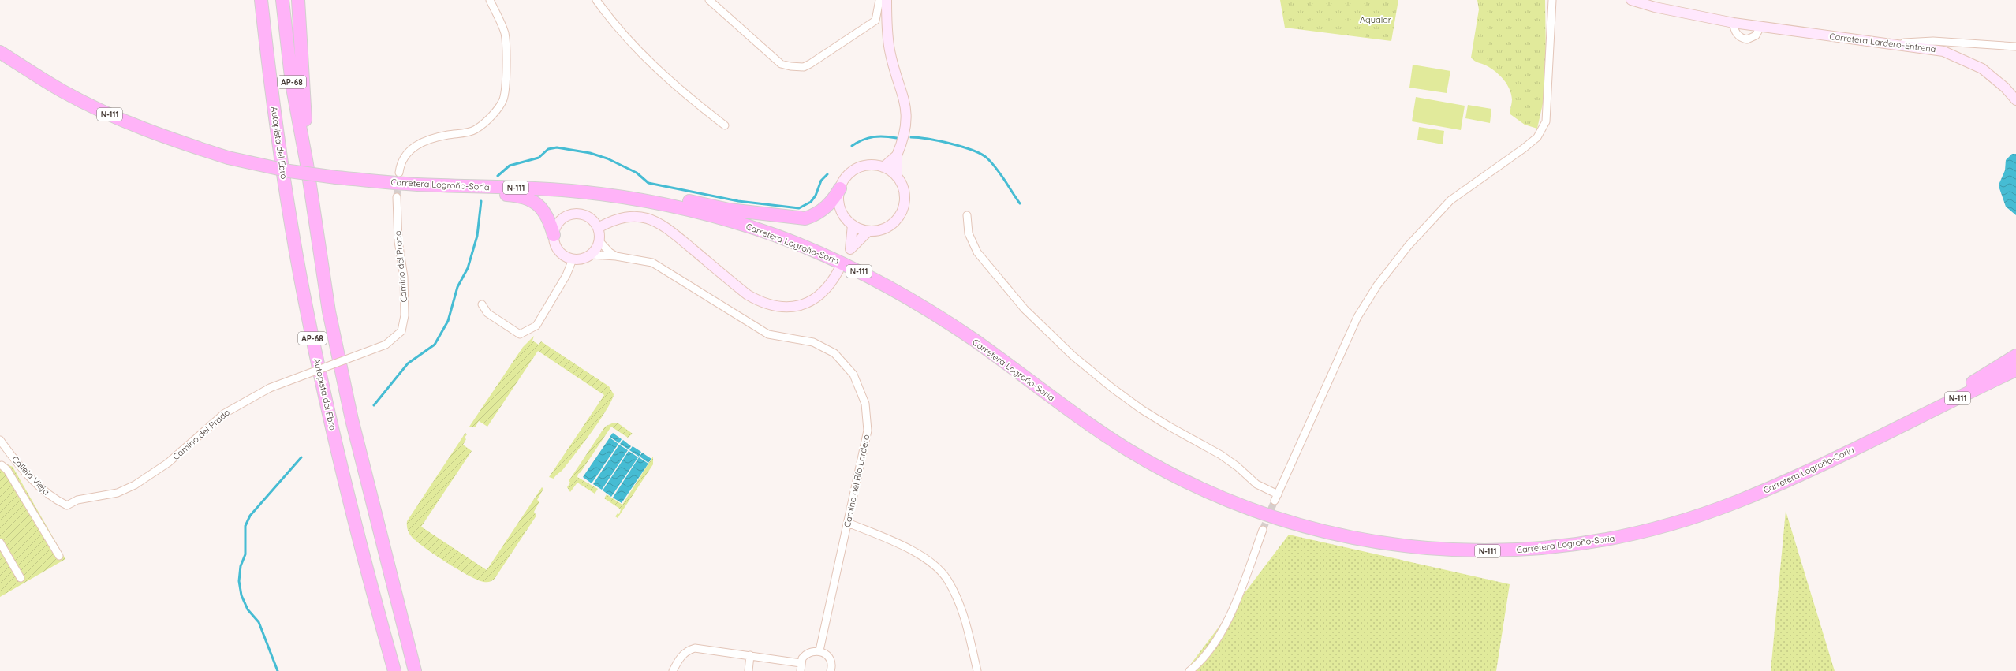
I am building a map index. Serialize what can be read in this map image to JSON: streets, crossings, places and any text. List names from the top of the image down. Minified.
{"streets":{"highway":["AP-68","N-111","Autopista del Ebro","Carretera Logroño-Soria"],"street":["Carretera Lardero-Entrena","Camino del Prado","Calleja Vieja","Camino del Río Lardero"]},"crossings":[["Camino del Prado","Calleja Vieja"]],"parks":["Aqualar"]}
